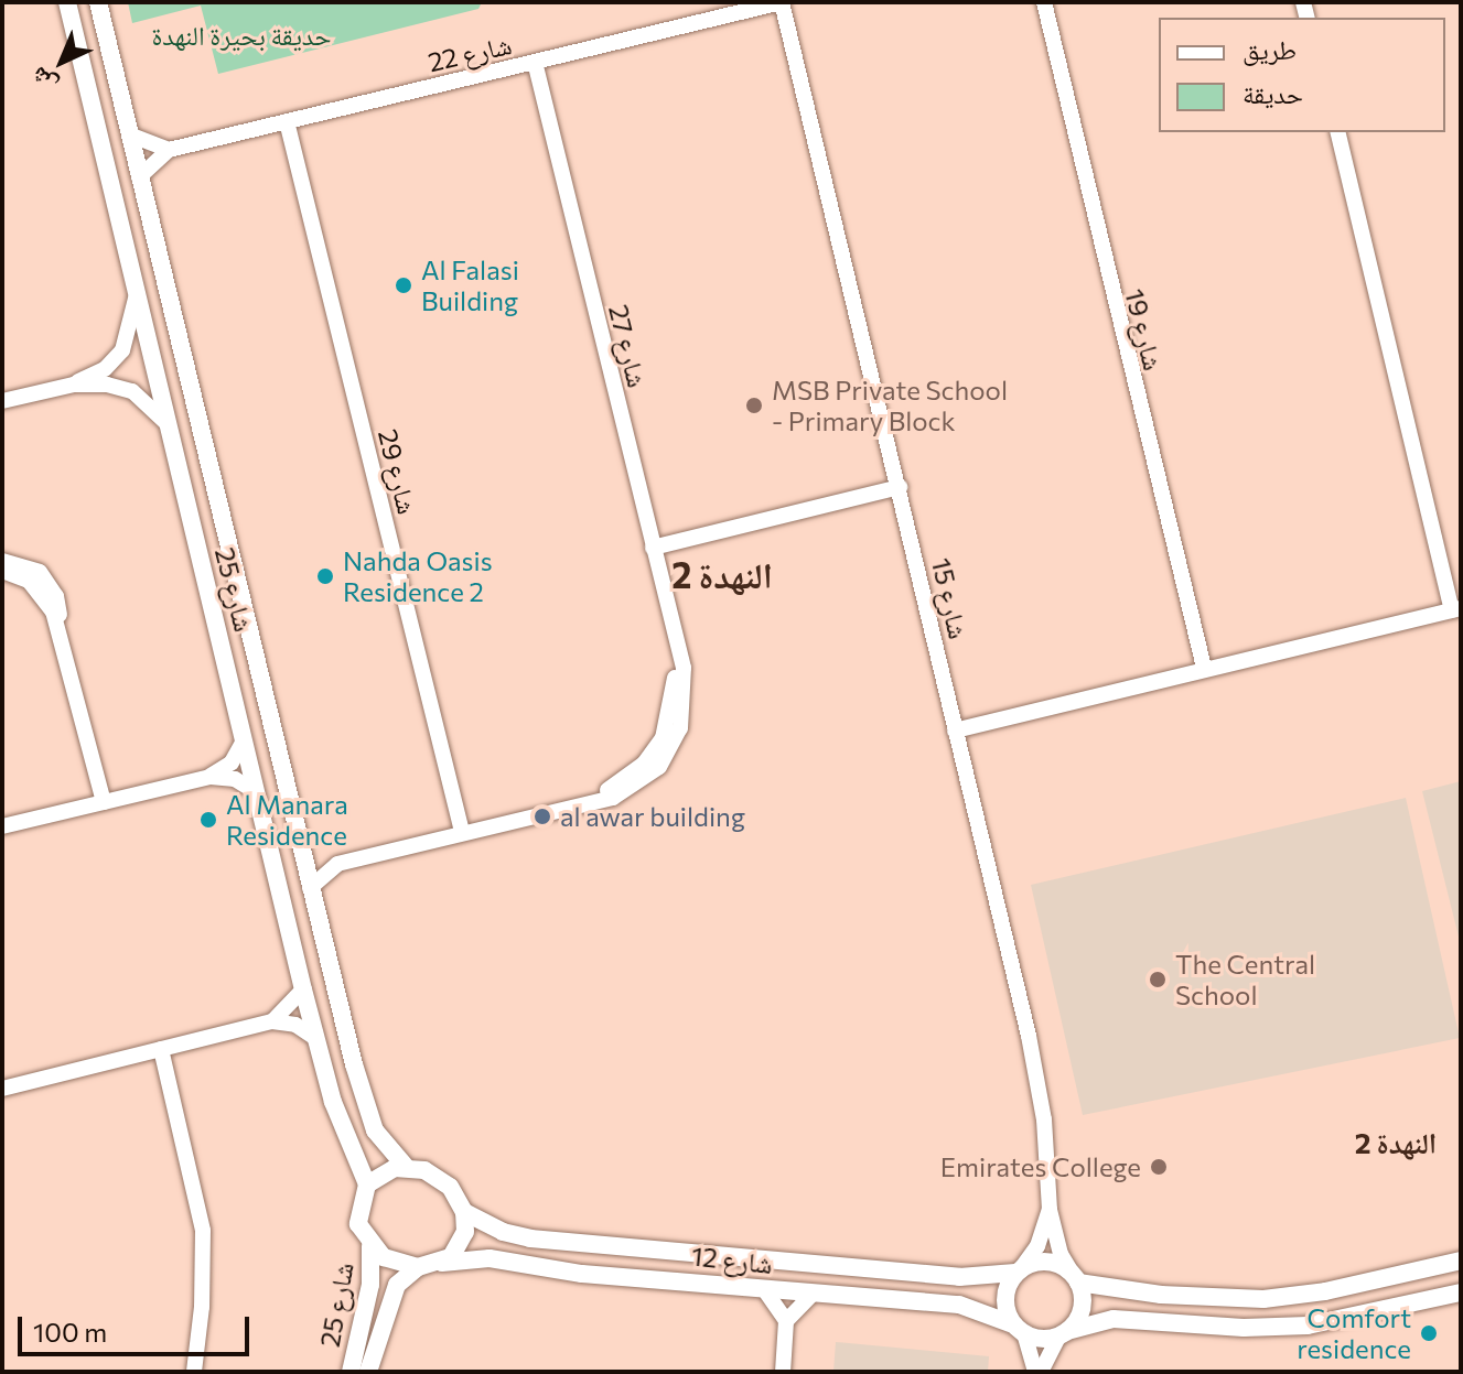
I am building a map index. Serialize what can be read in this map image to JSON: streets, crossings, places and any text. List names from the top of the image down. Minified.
{"streets":{"street":["شارع 22","شارع 19","شارع 27","شارع 29","شارع 25","شارع 15","شارع 12"]},"crossings":[["شارع 22","شارع 27"],["شارع 22","شارع 29"],["شارع 22","شارع 25"],["شارع 22","شارع 15"],["شارع 27","شارع 29"],["شارع 27","شارع 25"],["شارع 25","شارع 12"],["شارع 15","شارع 12"]],"districts":["النهدة 2","النهدة 2"],"parks":["حديقة بحيرة النهدة"],"places":["Al Falasi Building","MSB Private School - Primary Block","Nahda Oasis Residence 2","al awar building","Al Manara Residence","The Central School","Emirates College","Comfort residence"],"legend":["طريق","حديقة"],"scale_bar":"100 m","north":"bottom left"}
